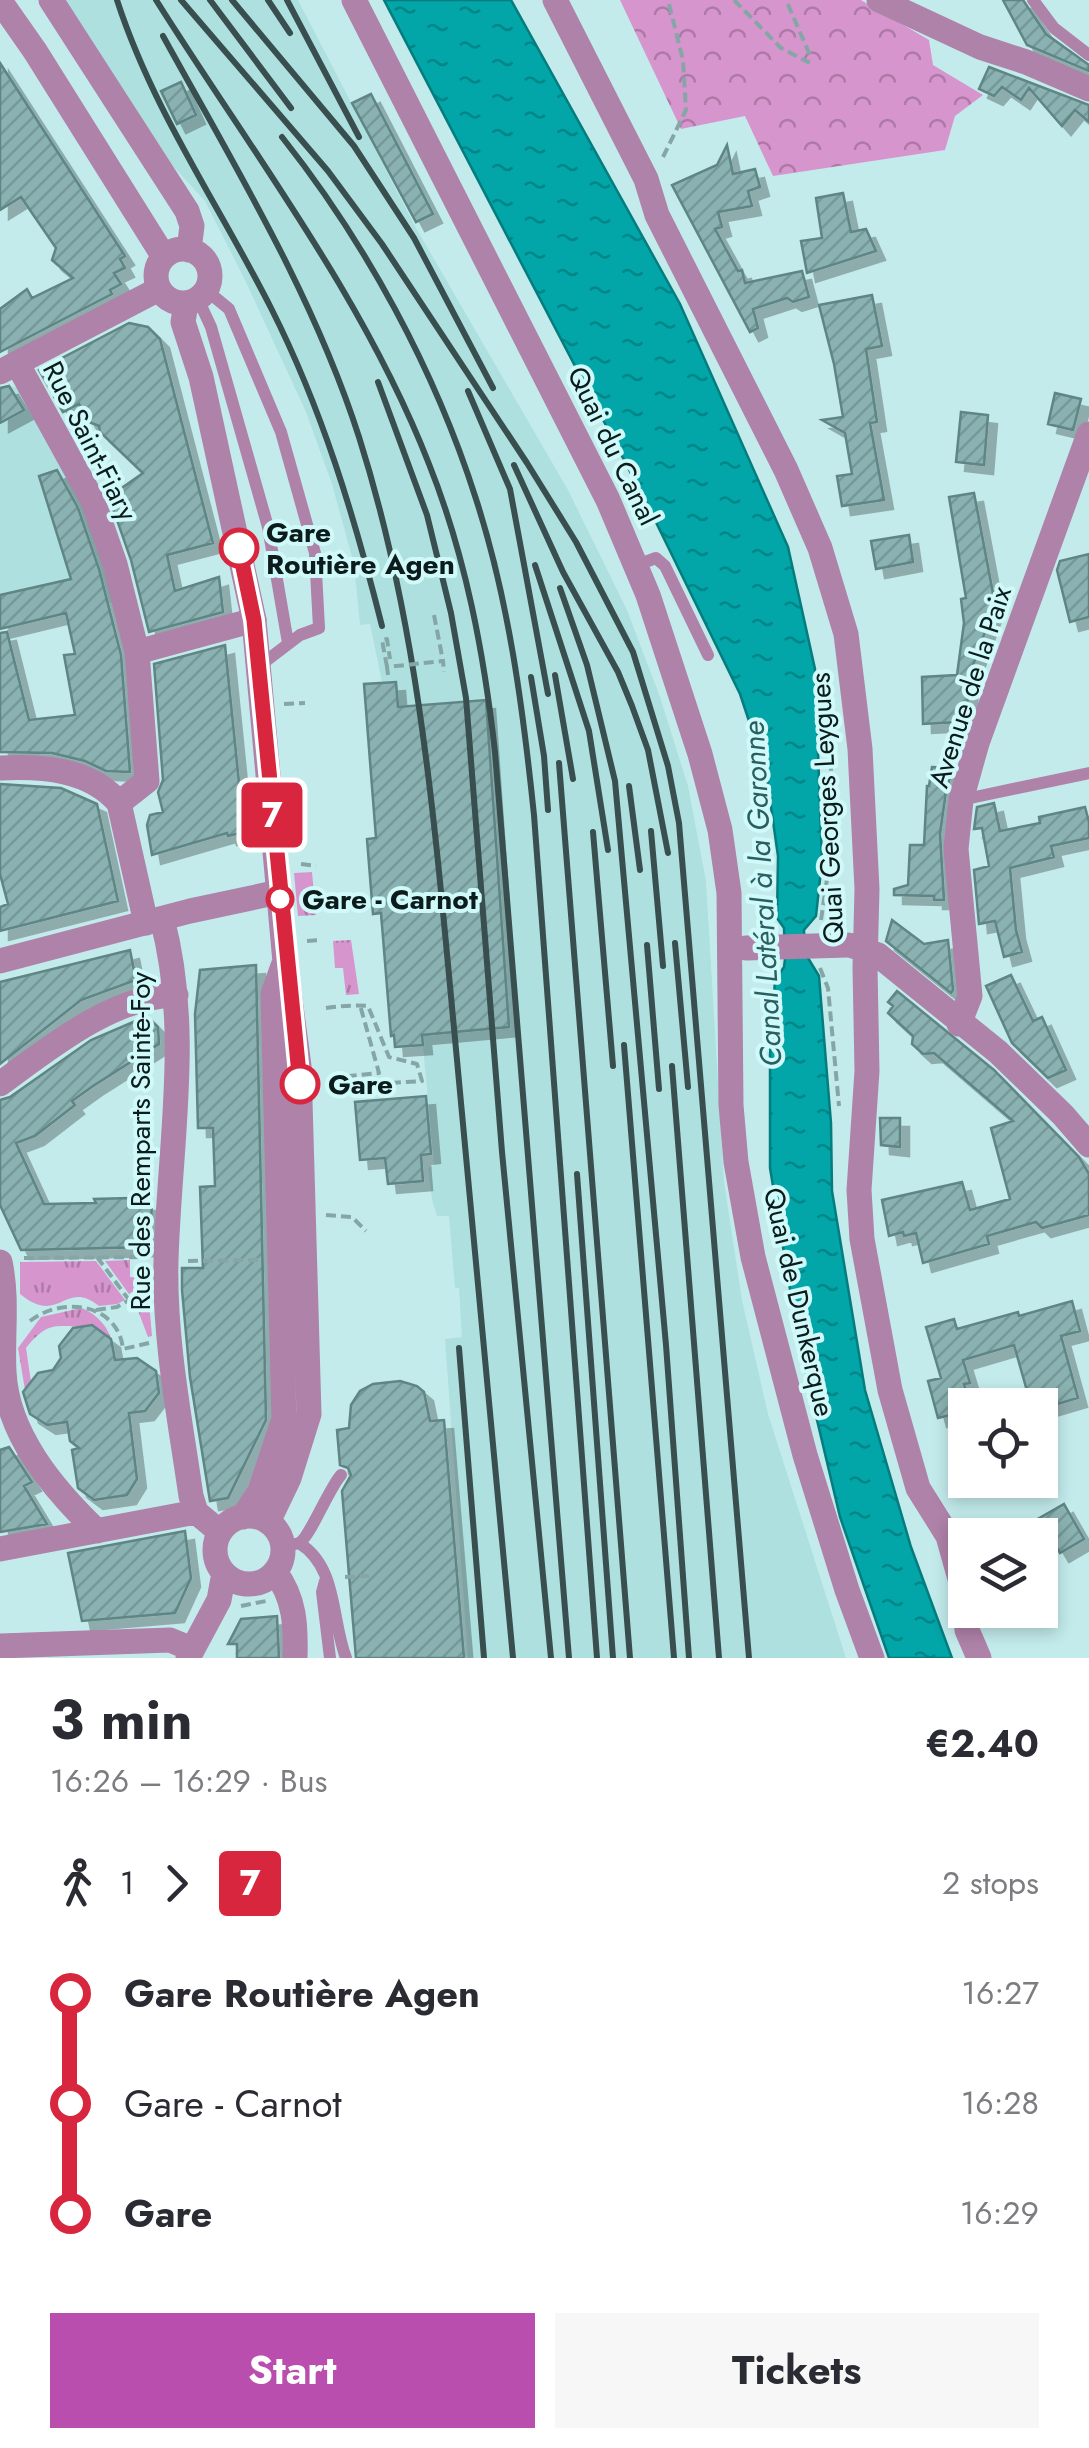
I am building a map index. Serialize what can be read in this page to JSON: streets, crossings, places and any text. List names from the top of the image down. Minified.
{"streets":{"street":["Rue Saint-Fiary","Quai du Canal","Avenue de la Paix","Quai Georges Leygues","Rue des Remparts Sainte-Foy","Quai de Dunkerque"]},"crossings":[["Rue Saint-Fiary","Rue des Remparts Sainte-Foy"],["Quai du Canal","Quai de Dunkerque"]],"water":["Canal Latéral à la Garonne"],"places":["Gare Routière Agen","Gare - Carnot","Gare"],"lines":["bus line 7"],"page":{"on_map":"7","heading":["3 min","16:26 – 16:29 · Bus","€2.40"],"legs":["1","7","2 stops"],"list":[{"name":"Gare Routière Agen","value":"16:27"},{"name":"Gare - Carnot","value":"16:28"},{"name":"Gare","value":"16:29"}],"buttons":["Start","Tickets"]}}
